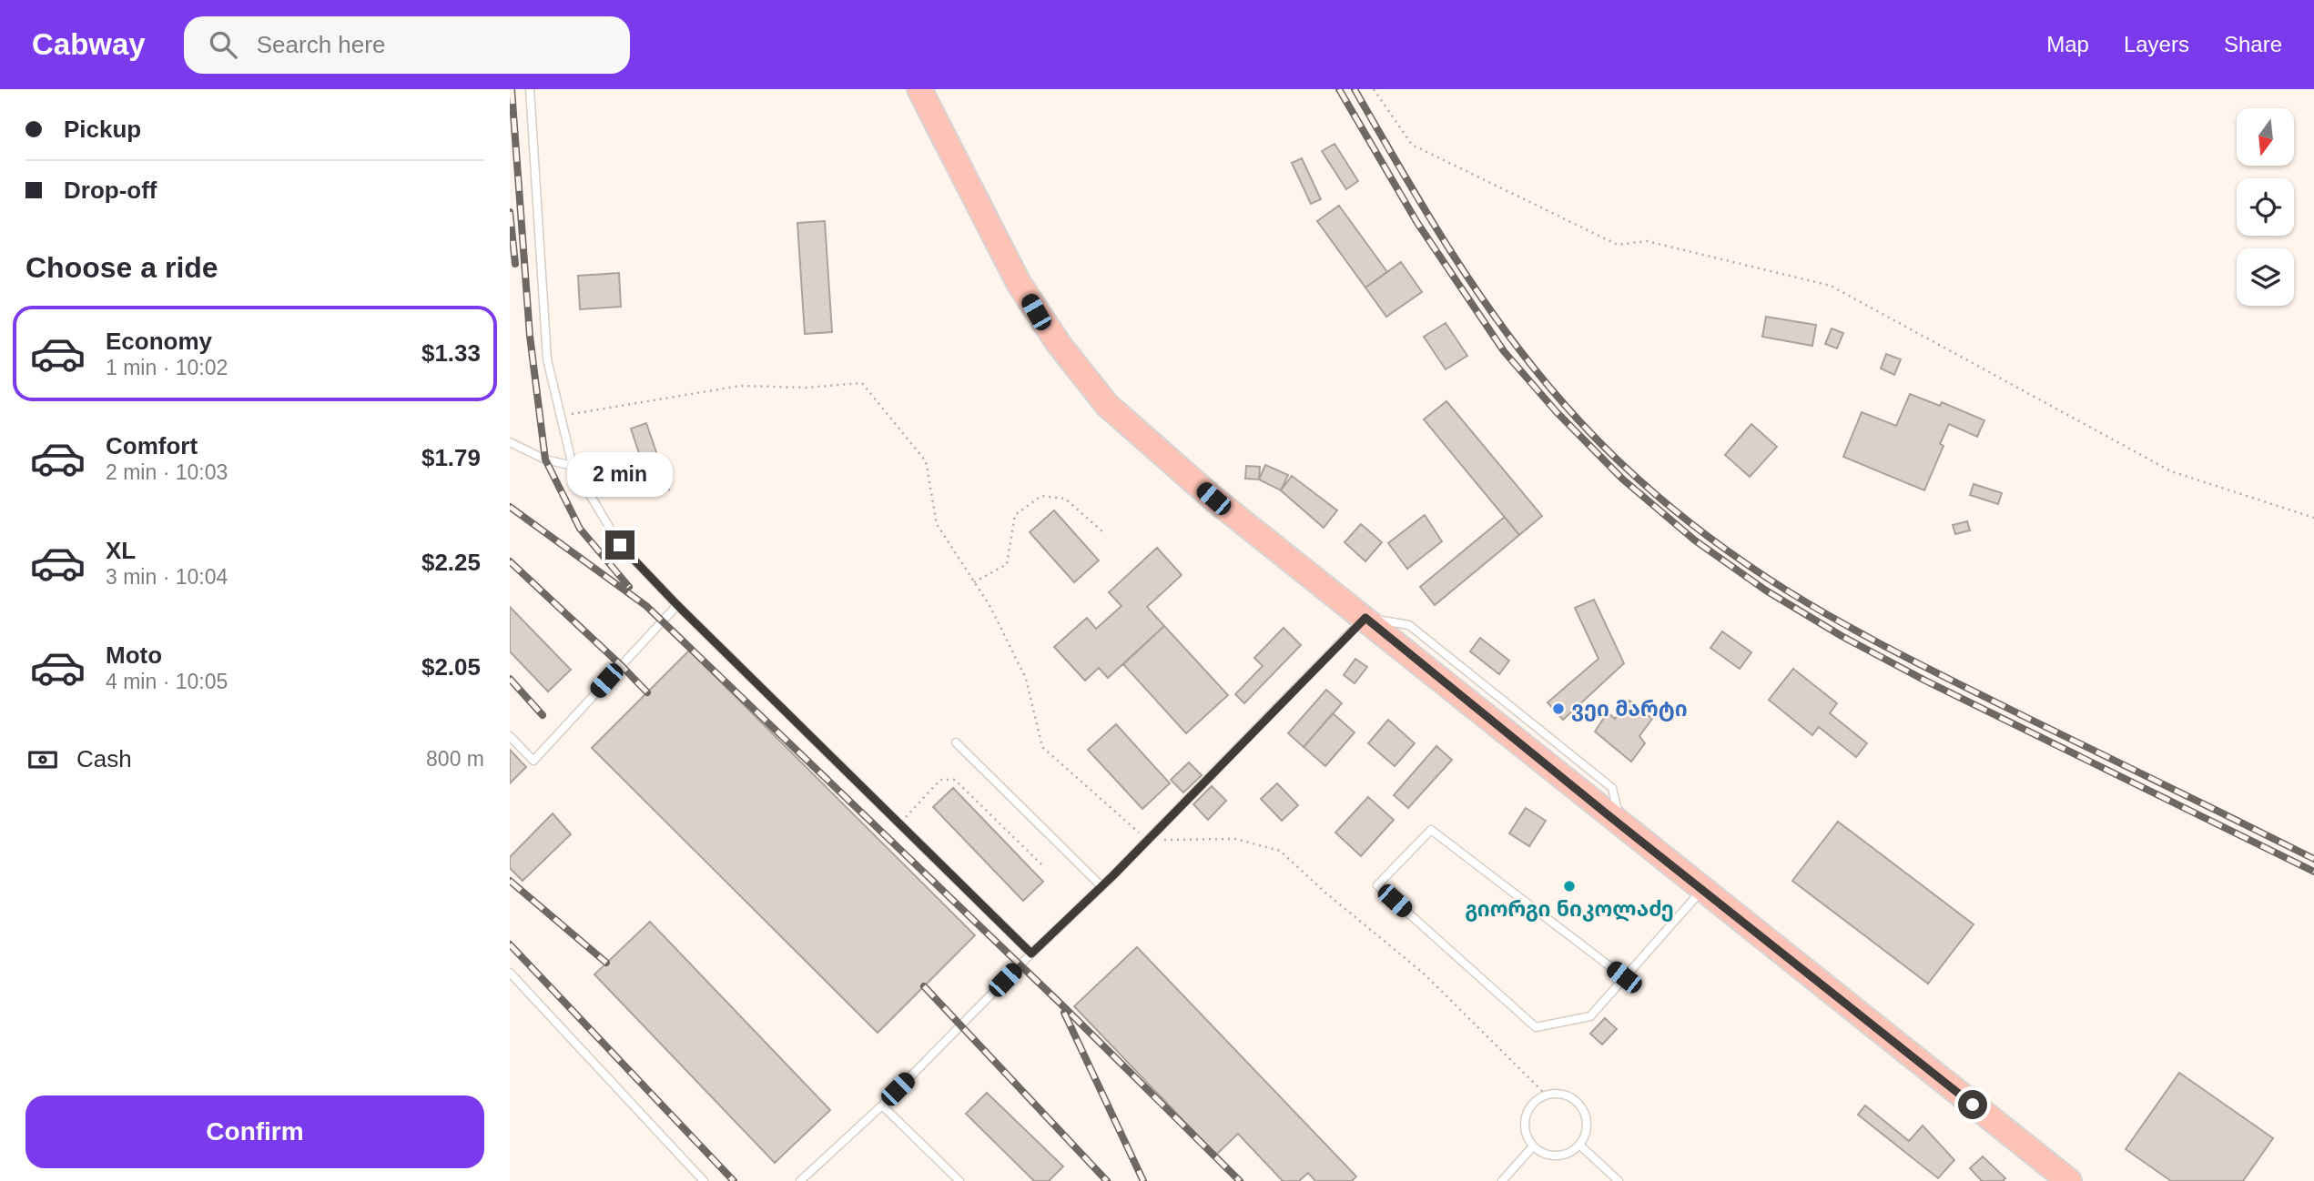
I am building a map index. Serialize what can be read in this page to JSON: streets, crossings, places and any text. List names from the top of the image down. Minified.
{"places":["ვეი მარტი","გიორგი ნიკოლაძე"],"north":"bottom","page":{"header":"Cabway","search":"Search here","nav":["Map","Layers","Share"],"banner":["Pickup","Drop-off"],"heading":"Choose a ride","list":[{"name":"Economy","note":"1 min · 10:02","value":"$1.33"},{"name":"Comfort","note":"2 min · 10:03","value":"$1.79"},{"name":"XL","note":"3 min · 10:04","value":"$2.25"},{"name":"Moto","note":"4 min · 10:05","value":"$2.05"}],"bubble":"2 min","pay":["Cash","800 m"],"buttons":"Confirm"}}
